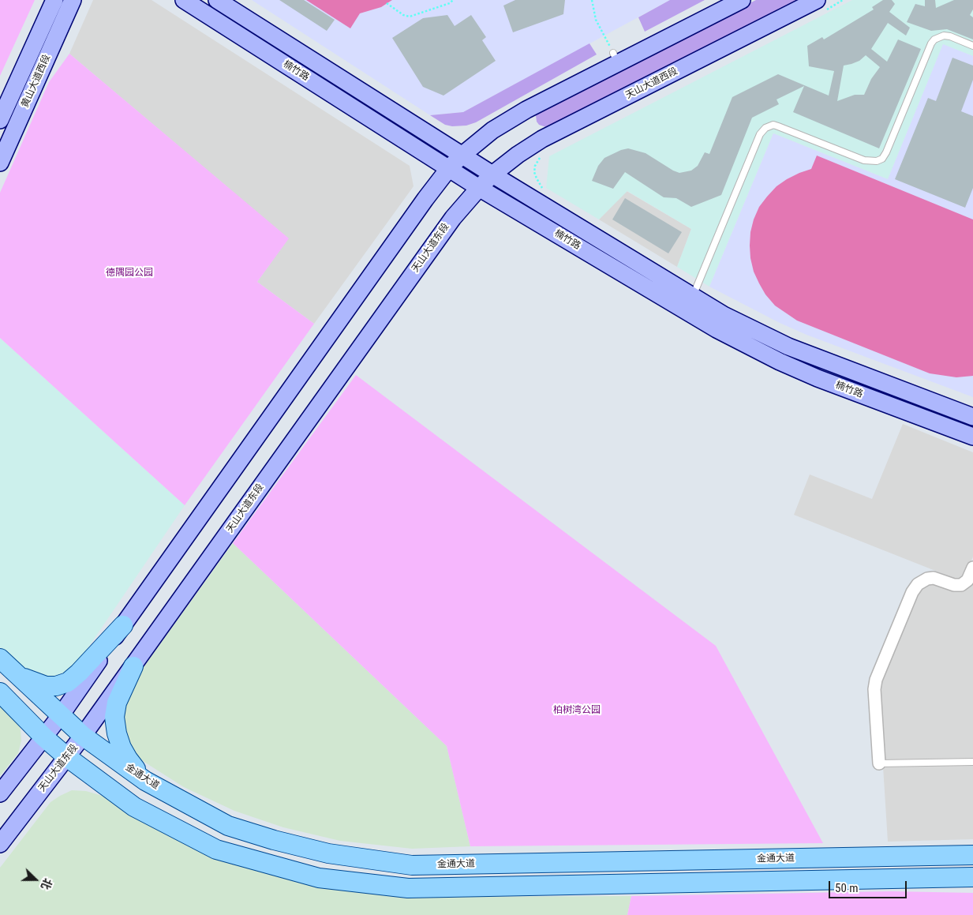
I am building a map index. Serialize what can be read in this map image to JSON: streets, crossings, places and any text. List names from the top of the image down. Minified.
{"streets":{"main road":["楠竹路","黄山大道西段","天山大道西段","天山大道东段","金通大道"]},"crossings":[["楠竹路","天山大道西段"],["楠竹路","天山大道东段"],["天山大道西段","天山大道东段"],["天山大道东段","金通大道"]],"parks":["德隅园公园","柏树湾公园"],"scale_bar":"50 m","north":"right"}
